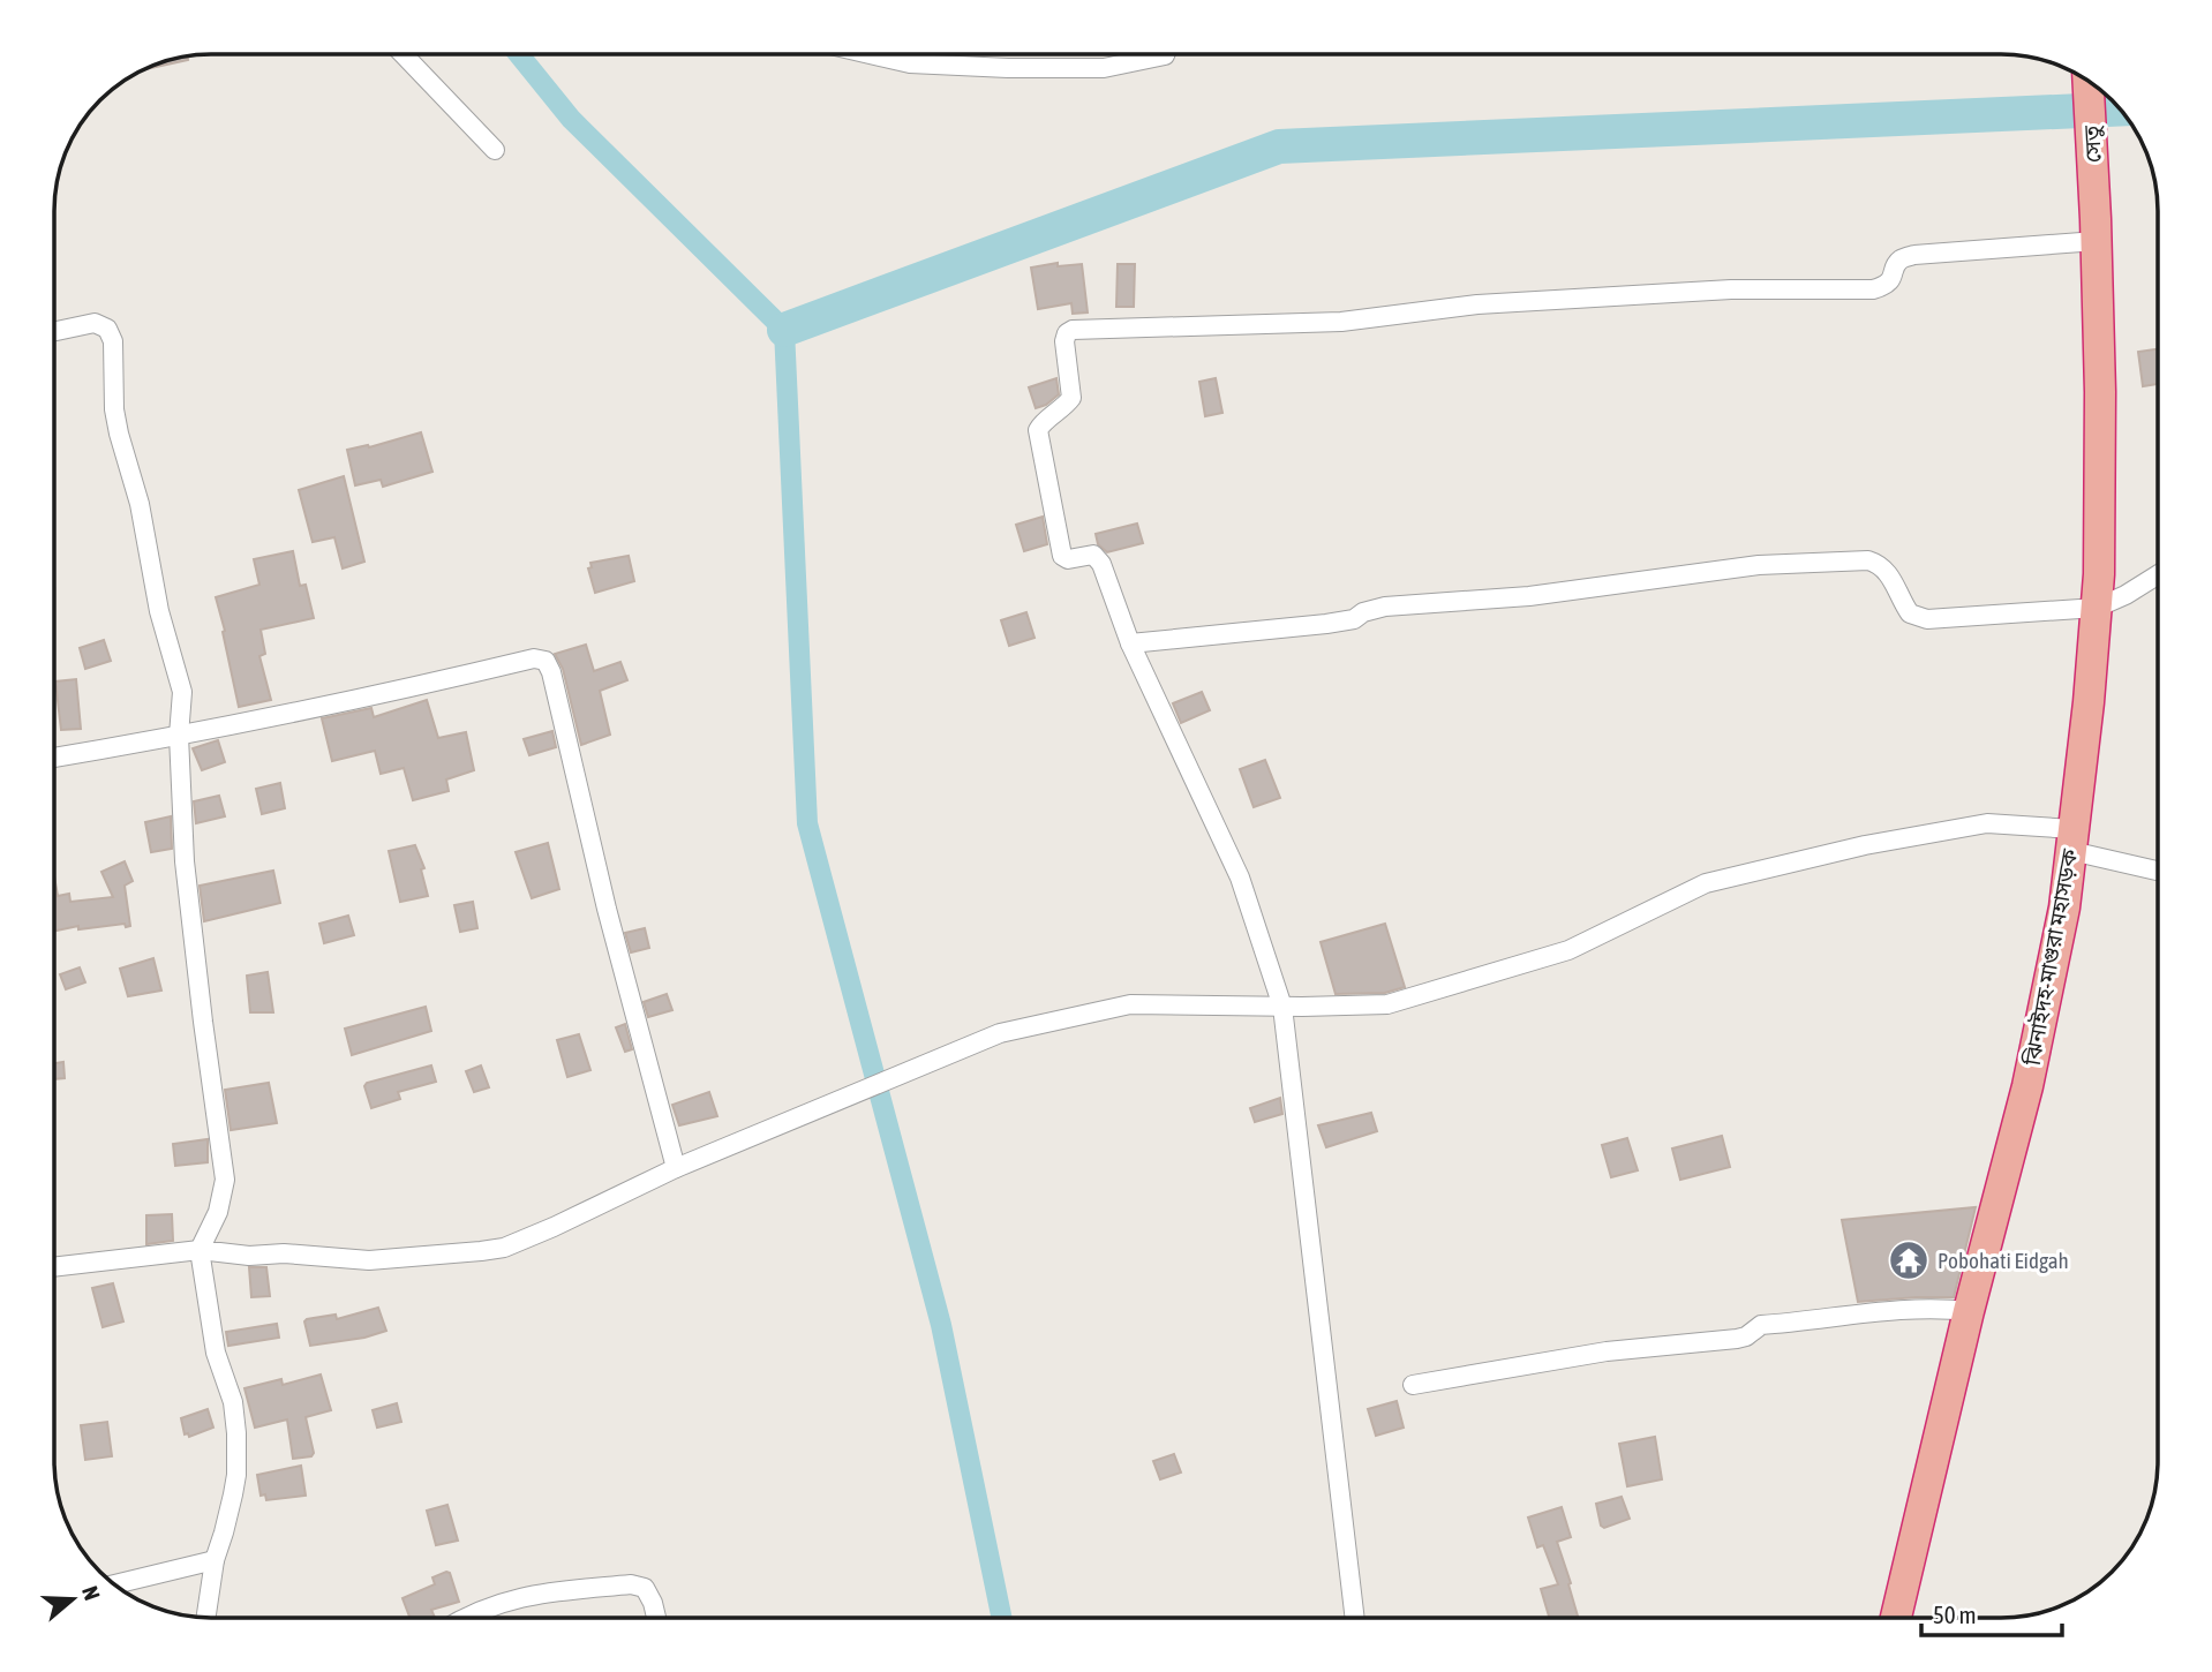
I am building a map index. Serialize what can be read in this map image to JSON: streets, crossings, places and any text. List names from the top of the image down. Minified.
{"streets":{"highway":["সেতু","ঝিনাইদহ-মাগুরা মহাসড়ক"]},"crossings":[["সেতু","ঝিনাইদহ-মাগুরা মহাসড়ক"]],"places":{"temple":["Pobohati Eidgah"]},"scale_bar":"50 m","north":"right"}
